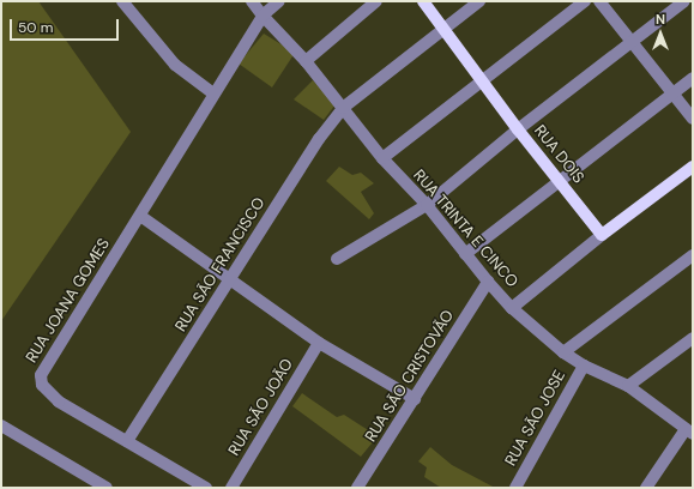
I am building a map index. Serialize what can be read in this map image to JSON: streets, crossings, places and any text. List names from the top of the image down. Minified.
{"streets":{"main road":["RUA DOIS"],"street":["RUA TRINTA E CINCO","RUA SÃO FRANCISCO","RUA JOANA GOMES","RUA SÃO CRISTOVÃO","RUA SÃO JOÃO","RUA SÃO JOSE"]},"crossings":[["RUA DOIS","RUA SÃO FRANCISCO"],["RUA TRINTA E CINCO","RUA SÃO FRANCISCO"],["RUA TRINTA E CINCO","RUA JOANA GOMES"],["RUA TRINTA E CINCO","RUA SÃO CRISTOVÃO"],["RUA TRINTA E CINCO","RUA SÃO JOSE"],["RUA SÃO FRANCISCO","RUA JOANA GOMES"]],"scale_bar":"50 m","north":"top"}
